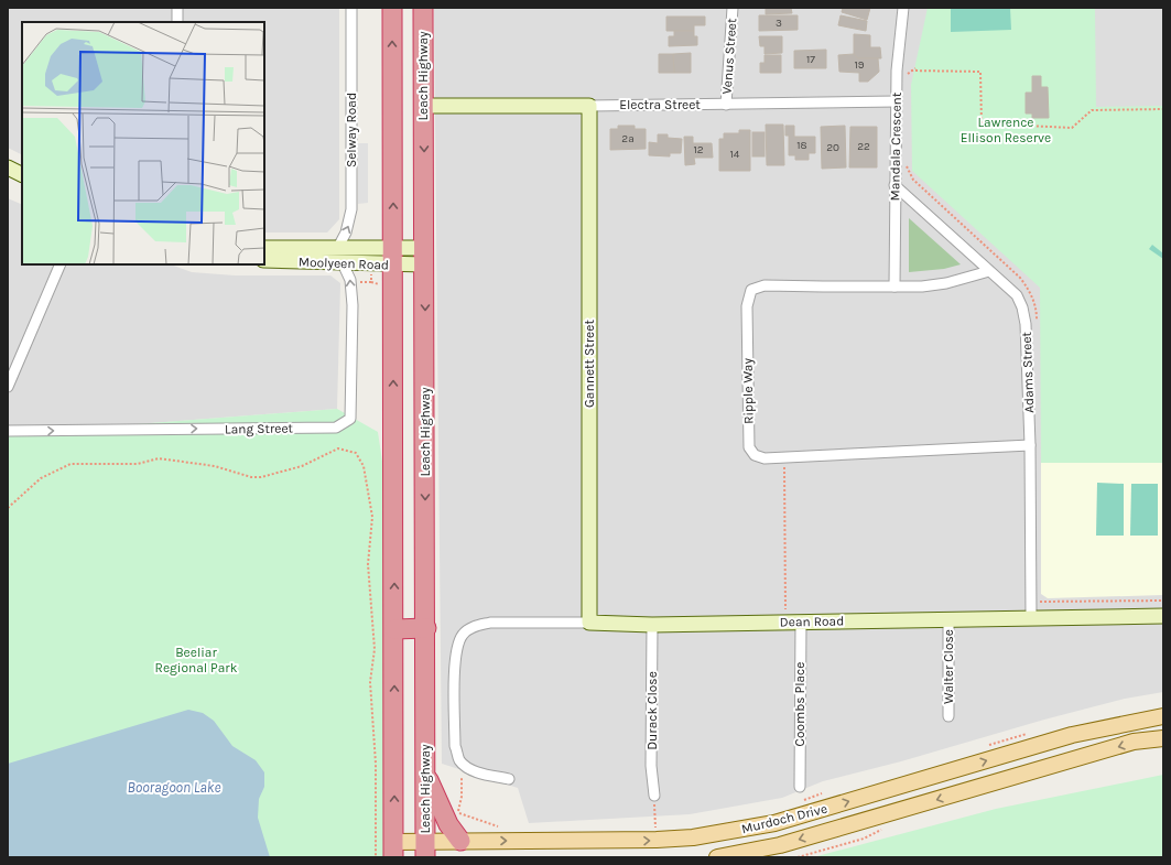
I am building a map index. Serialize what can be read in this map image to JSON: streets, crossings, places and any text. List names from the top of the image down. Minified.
{"streets":{"highway":["Leach Highway"],"main road":["Murdoch Drive"],"street":["Venus Street","Electra Street","Selway Road","Mandala Crescent","Moolyeen Road","Gannett Street","Adams Street","Ripple Way","Lang Street","Dean Road","Walter Close","Coombs Place","Durack Close"]},"crossings":[["Venus Street","Electra Street"],["Leach Highway","Electra Street"],["Leach Highway","Moolyeen Road"],["Leach Highway","Murdoch Drive"],["Electra Street","Mandala Crescent"],["Electra Street","Gannett Street"],["Selway Road","Moolyeen Road"],["Mandala Crescent","Adams Street"],["Mandala Crescent","Ripple Way"],["Moolyeen Road","Lang Street"],["Gannett Street","Dean Road"],["Adams Street","Ripple Way"],["Adams Street","Dean Road"],["Dean Road","Walter Close"],["Dean Road","Coombs Place"],["Dean Road","Durack Close"]],"one_way":["Selway Road"],"water":["Booragoon Lake"],"parks":["Lawrence Ellison Reserve","Beeliar Regional Park"],"house_numbers":["3","17","19","2a","18","22","20","12","14"]}
